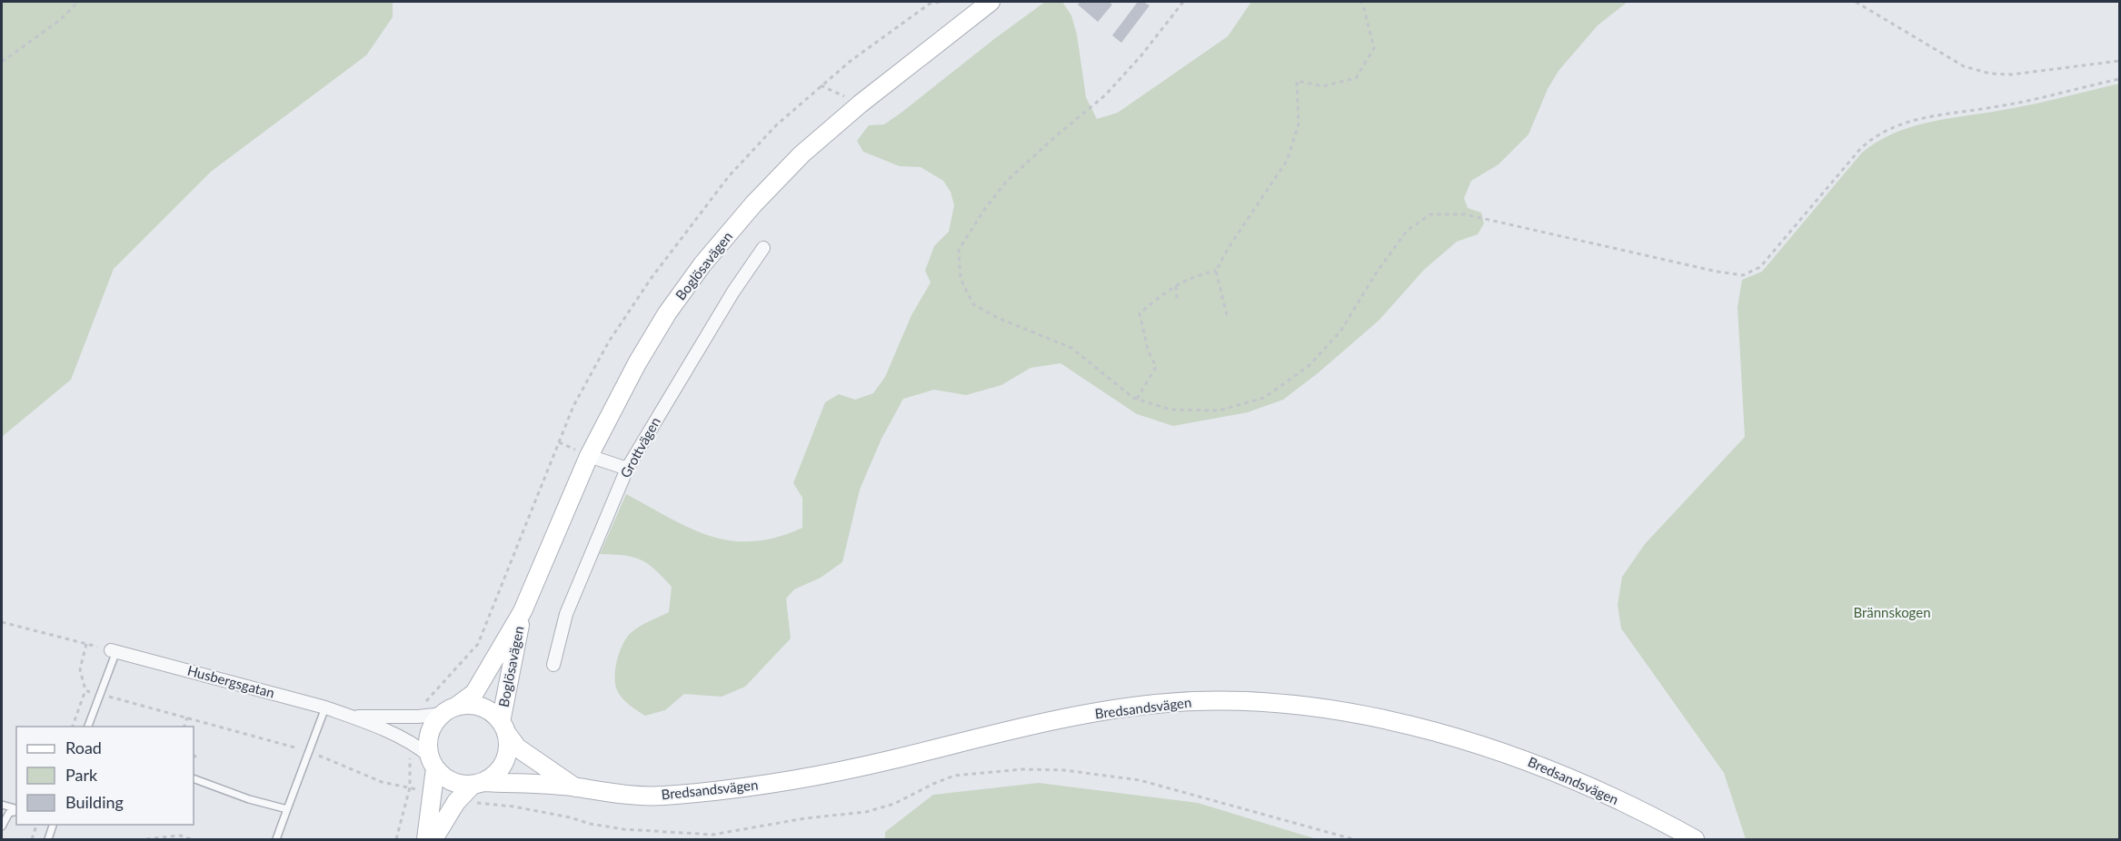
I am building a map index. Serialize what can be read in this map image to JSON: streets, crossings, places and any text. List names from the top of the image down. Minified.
{"streets":{"street":["Boglösavägen","Grottvägen","Husbergsgatan","Bredsandsvägen"]},"crossings":[["Boglösavägen","Husbergsgatan"],["Boglösavägen","Bredsandsvägen"],["Husbergsgatan","Bredsandsvägen"]],"parks":["Brännskogen"],"legend":["Road","Park","Building"]}
